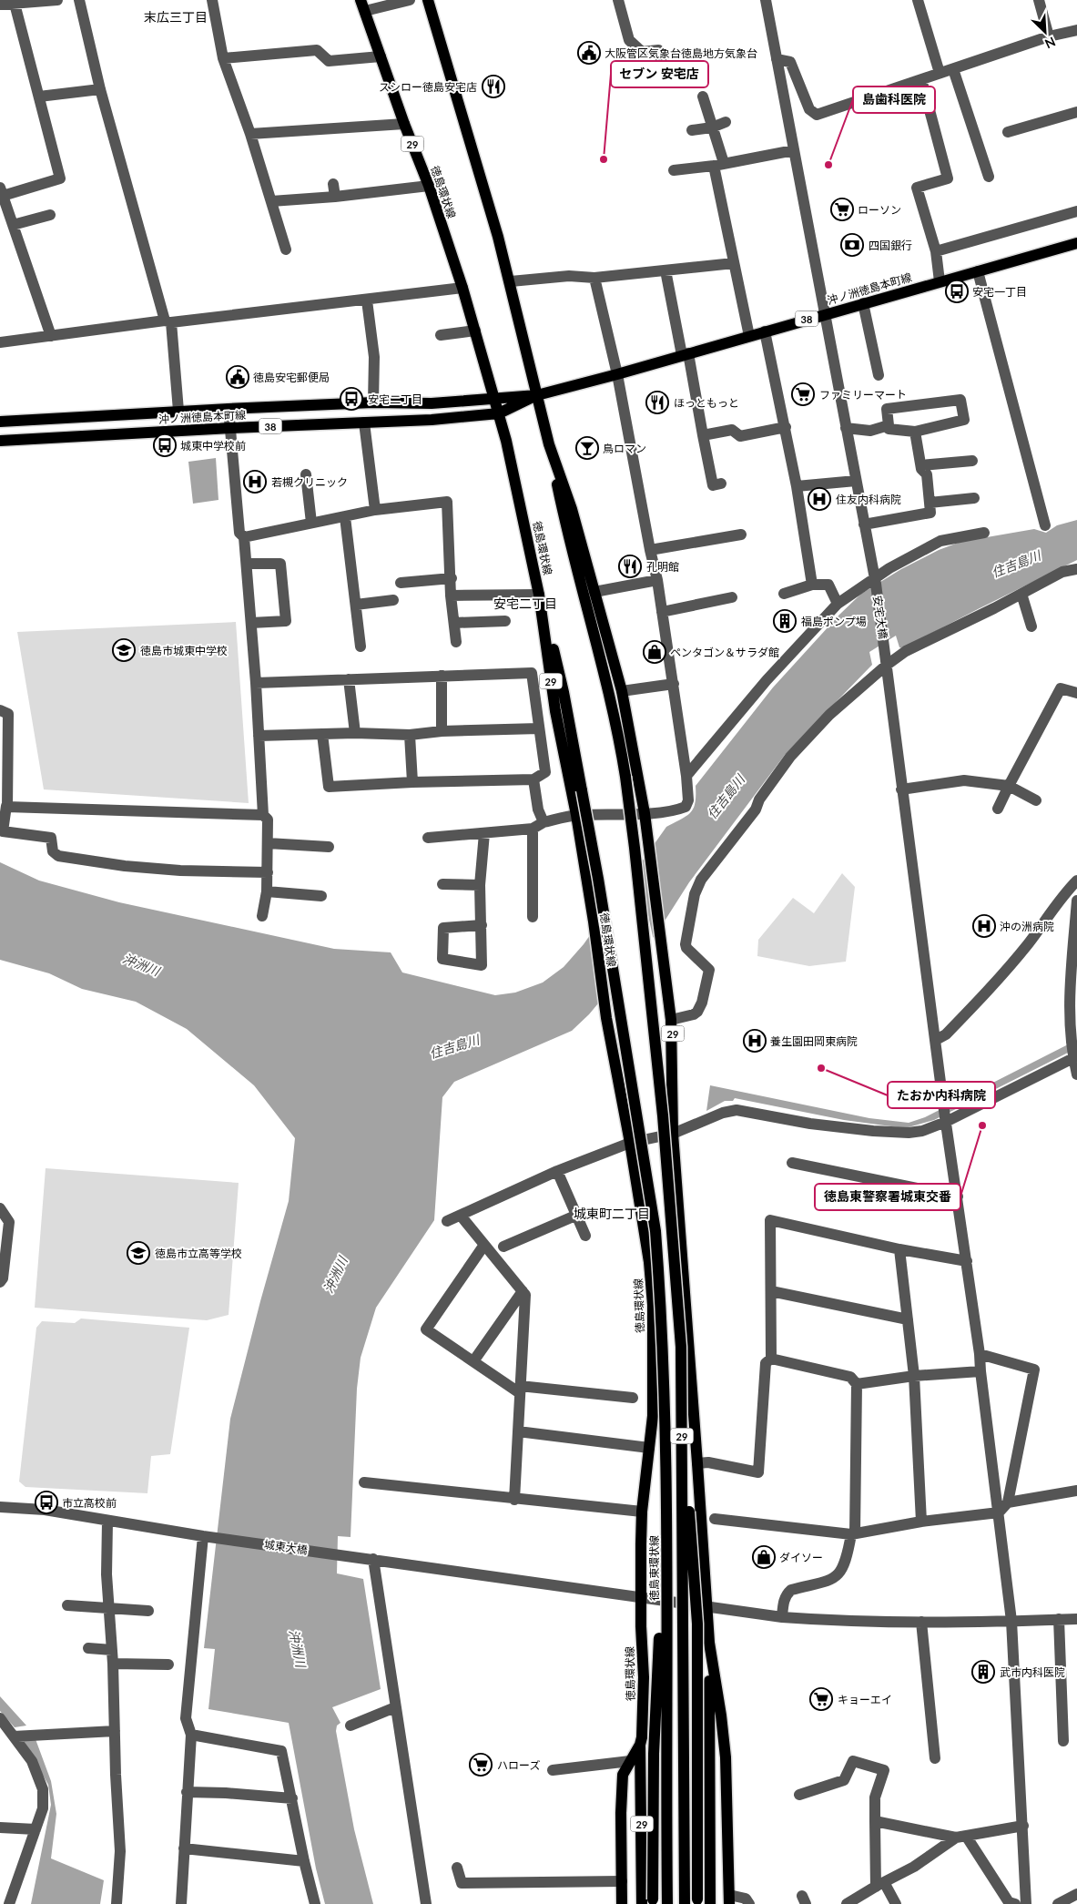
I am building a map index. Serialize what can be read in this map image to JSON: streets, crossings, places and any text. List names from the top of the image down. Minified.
{"streets":{"main road":["29","徳島環状線","沖ノ洲徳島本町線","38","徳島東環状線"],"street":["安宅大橋","城東大橋"]},"crossings":[["29","徳島環状線"],["29","沖ノ洲徳島本町線"],["29","城東大橋"],["徳島環状線","沖ノ洲徳島本町線"],["徳島環状線","城東大橋"],["徳島環状線","徳島東環状線"],["沖ノ洲徳島本町線","安宅大橋"],["安宅大橋","城東大橋"]],"districts":["末広三丁目","安宅二丁目","城東町二丁目"],"water":["住吉島川","沖洲川"],"places":{"public building":["大阪管区気象台徳島地方気象台","徳島安宅郵便局"],"restaurant":["スシロー徳島安宅店","ほっともっと","孔明館"],"other":["セブン 安宅店","島歯科医院","たおか内科病院","徳島東警察署城東交番"],"supermarket":["ローソン","ファミリーマート","キョーエイ","ハローズ"],"bank":["四国銀行"],"bus stop":["安宅一丁目","安宅二丁目","城東中学校前","市立高校前"],"bar":["鳥ロマン"],"hospital":["若槻クリニック","住友内科病院","沖の洲病院","養生園田岡東病院"],"building":["福島ポンプ場","武市内科医院"],"school or university":["徳島市城東中学校","徳島市立高等学校"],"shop":["ペンタゴン＆サラダ館","ダイソー"]},"north":"bottom right"}
